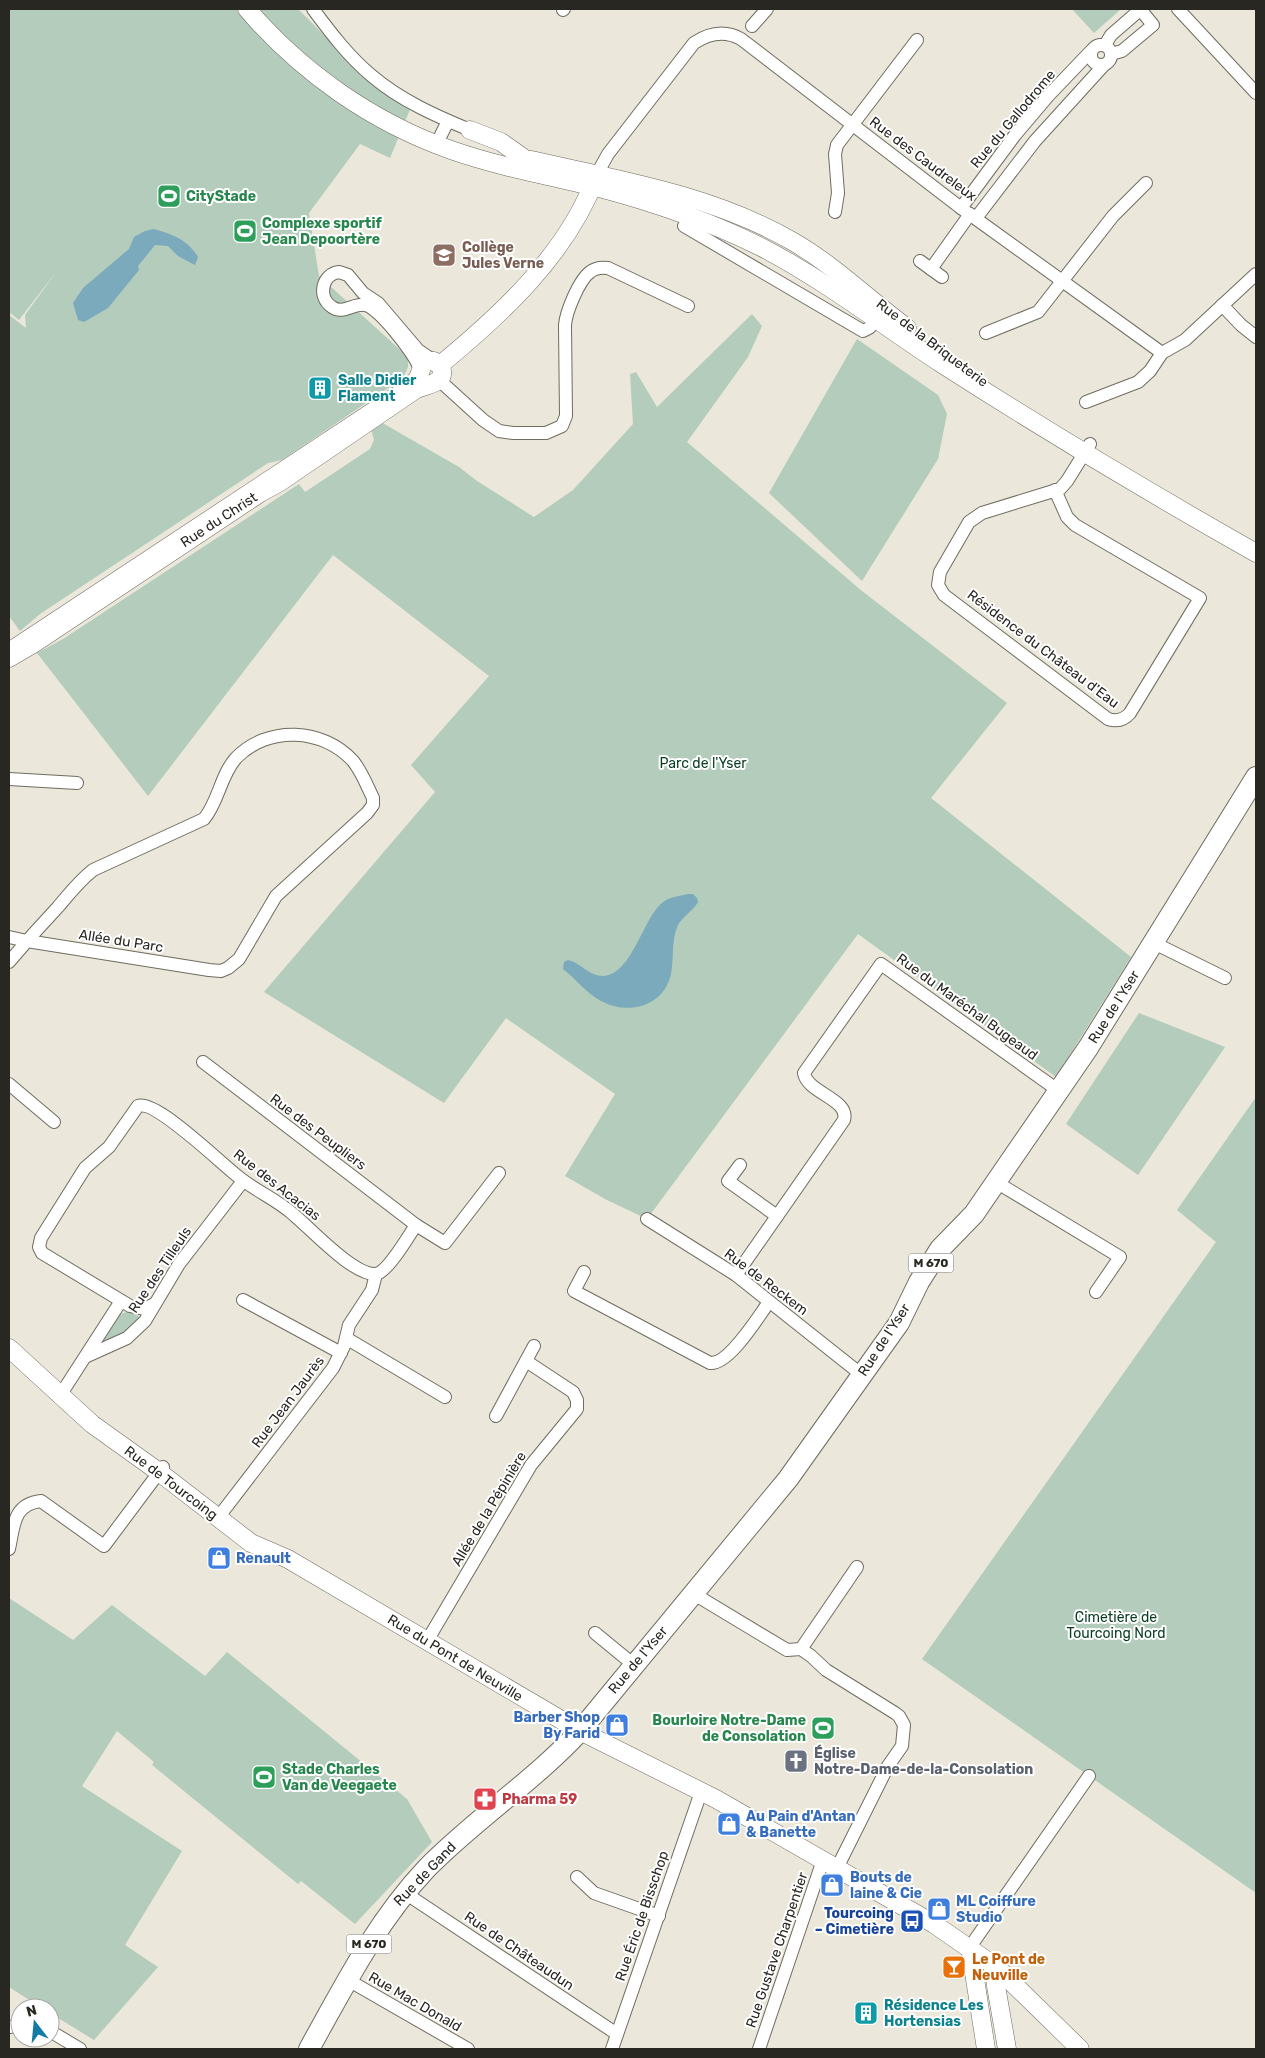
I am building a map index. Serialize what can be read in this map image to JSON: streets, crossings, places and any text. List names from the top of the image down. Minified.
{"streets":{"main road":["Rue de l'Yser","M 670","Rue de Gand"],"street":["Rue du Gallodrome","Rue des Caudreleux","Rue de la Briqueterie","Rue du Christ","Résidence du Château d'Eau","Allée du Parc","Rue du Maréchal Bugeaud","Rue des Peupliers","Rue des Acacias","Rue des Tilleuls","Rue de Reckem","Rue Jean Jaurès","Rue de Tourcoing","Allée de la Pépinière","Rue du Pont de Neuville","Rue Éric de Bisschop","Rue Gustave Charpentier","Rue de Châteaudun","Rue Mac Donald"]},"crossings":[["Rue du Gallodrome","Rue des Caudreleux"],["Rue des Caudreleux","Rue de la Briqueterie"],["Rue des Caudreleux","Rue du Christ"],["Rue de la Briqueterie","Rue du Christ"],["Rue de la Briqueterie","Résidence du Château d'Eau"],["Rue du Maréchal Bugeaud","Rue de l'Yser"],["Rue du Maréchal Bugeaud","Rue de Reckem"],["Rue de l'Yser","Rue de Reckem"],["Rue de l'Yser","Rue du Pont de Neuville"],["Rue de l'Yser","Rue de Gand"],["Rue des Peupliers","Rue Jean Jaurès"],["Rue des Acacias","Rue des Tilleuls"],["Rue des Acacias","Rue Jean Jaurès"],["Rue des Tilleuls","Rue de Tourcoing"],["Rue Jean Jaurès","Rue de Tourcoing"],["Rue de Tourcoing","Rue du Pont de Neuville"],["Allée de la Pépinière","Rue du Pont de Neuville"],["Rue du Pont de Neuville","Rue de Gand"],["Rue du Pont de Neuville","Rue Éric de Bisschop"],["Rue du Pont de Neuville","Rue Gustave Charpentier"],["Rue de Gand","Rue de Châteaudun"],["Rue de Gand","Rue Mac Donald"],["Rue Éric de Bisschop","Rue de Châteaudun"]],"parks":["Parc de l'Yser","Cimetière de Tourcoing Nord"],"places":{"sports":["CityStade","Complexe sportif Jean Depoortère","Bourloire Notre-Dame de Consolation","Stade Charles Van de Veegaete"],"school or university":["Collège Jules Verne"],"building":["Salle Didier Flament","Résidence Les Hortensias"],"shop":["Renault","Barber Shop By Farid","Au Pain d'Antan & Banette","Bouts de laine & Cie","ML Coiffure Studio"],"church":["Église Notre-Dame-de-la-Consolation"],"pharmacy":["Pharma 59"],"bus stop":["Tourcoing – Cimetière"],"bar":["Le Pont de Neuville"]},"north":"top"}
